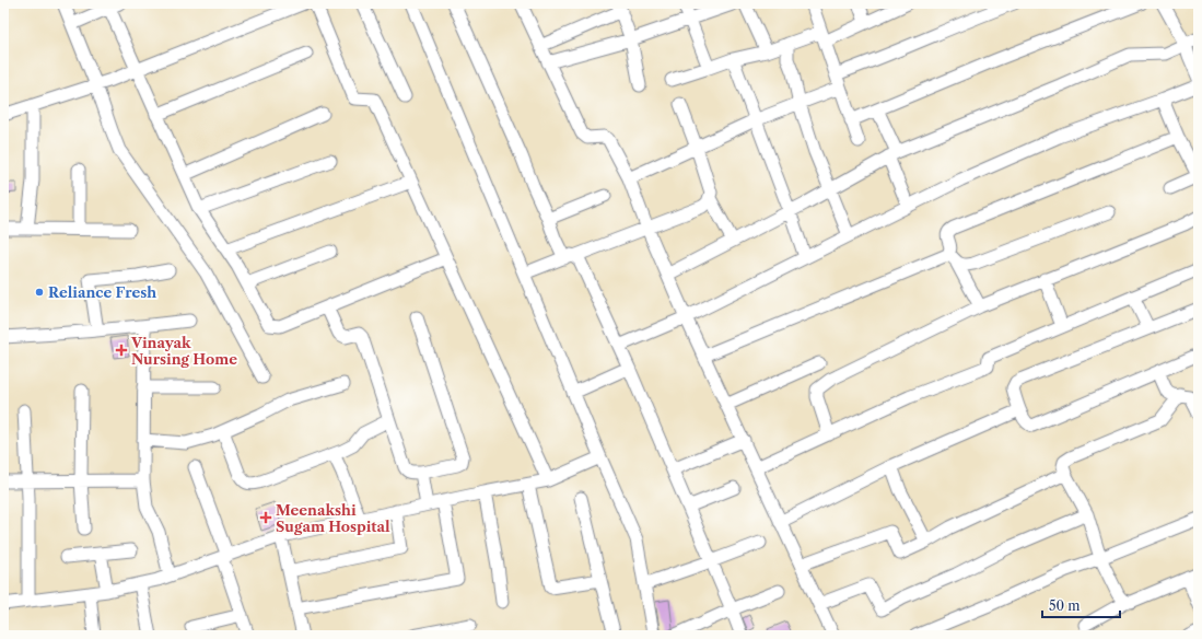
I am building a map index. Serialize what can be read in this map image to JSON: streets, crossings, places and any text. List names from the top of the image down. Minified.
{"places":{"other":["Reliance Fresh"],"health":["Vinayak Nursing Home","Meenakshi Sugam Hospital"]},"scale_bar":"50 m"}
